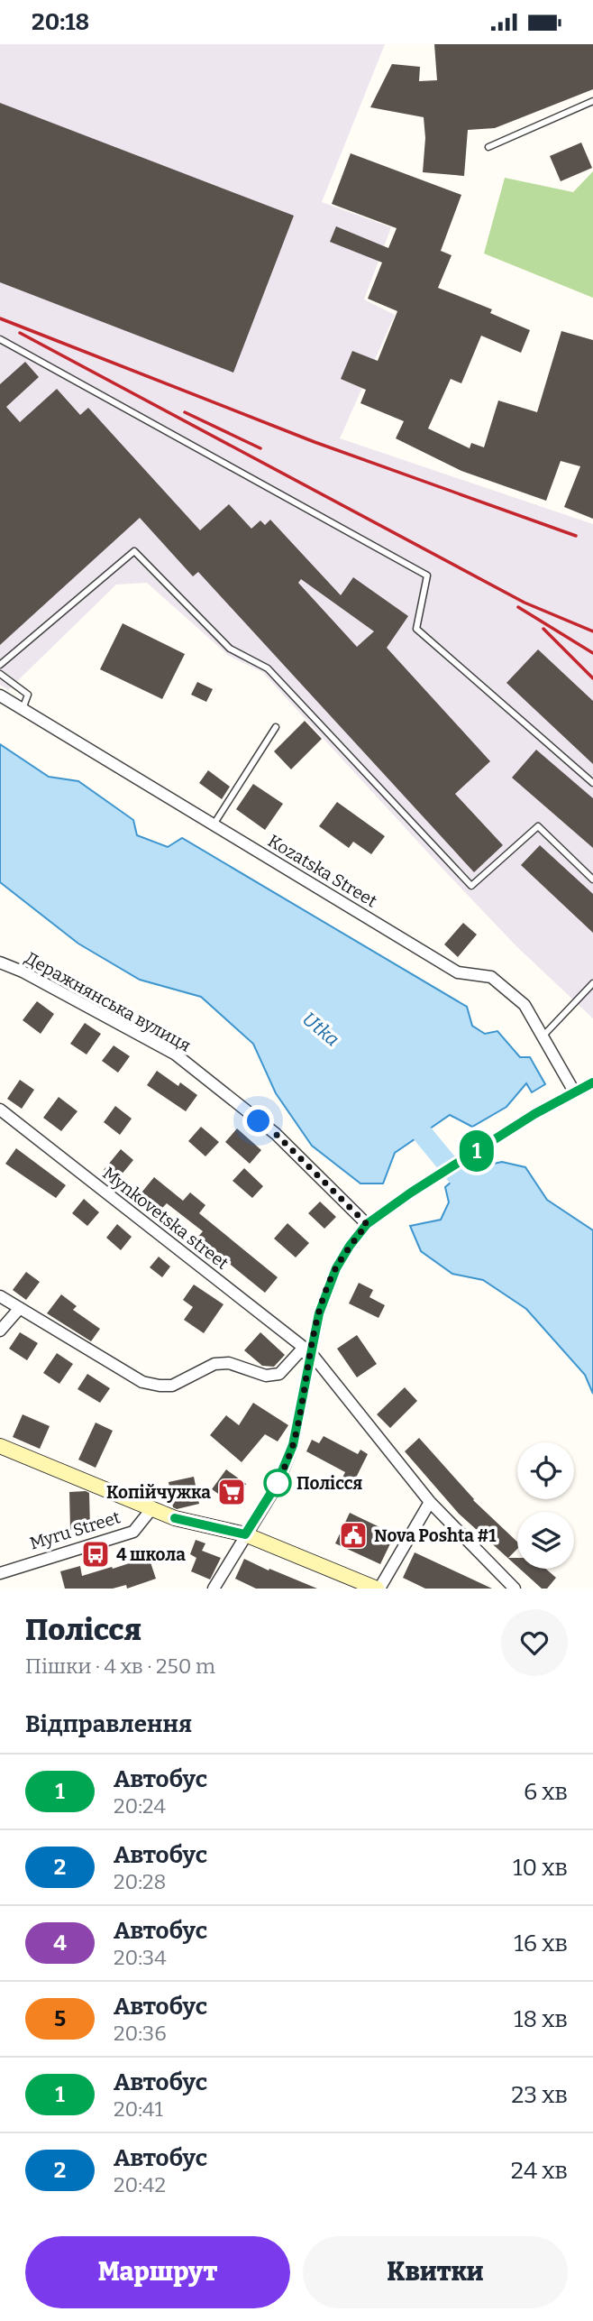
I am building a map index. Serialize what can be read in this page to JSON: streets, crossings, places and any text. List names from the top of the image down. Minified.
{"streets":{"street":["Kozatska Street","Деражнянська вулиця","Mynkovetska street","Myru Street"]},"water":["Utka"],"places":{"other":["Полісся"],"supermarket":["Копійчужка"],"public building":["Nova Poshta #1"],"bus stop":["4 школа"]},"lines":["bus line 1"],"page":{"status":"20:18","on_map":"1","heading":[["Полісся","Пішки · 4 хв · 250 m"],"Відправлення"],"list":[{"mark":"1","name":"Автобус","note":"20:24","value":"6 хв"},{"mark":"2","name":"Автобус","note":"20:28","value":"10 хв"},{"mark":"4","name":"Автобус","note":"20:34","value":"16 хв"},{"mark":"5","name":"Автобус","note":"20:36","value":"18 хв"},{"mark":"1","name":"Автобус","note":"20:41","value":"23 хв"},{"mark":"2","name":"Автобус","note":"20:42","value":"24 хв"}],"buttons":["Маршрут","Квитки"]}}
